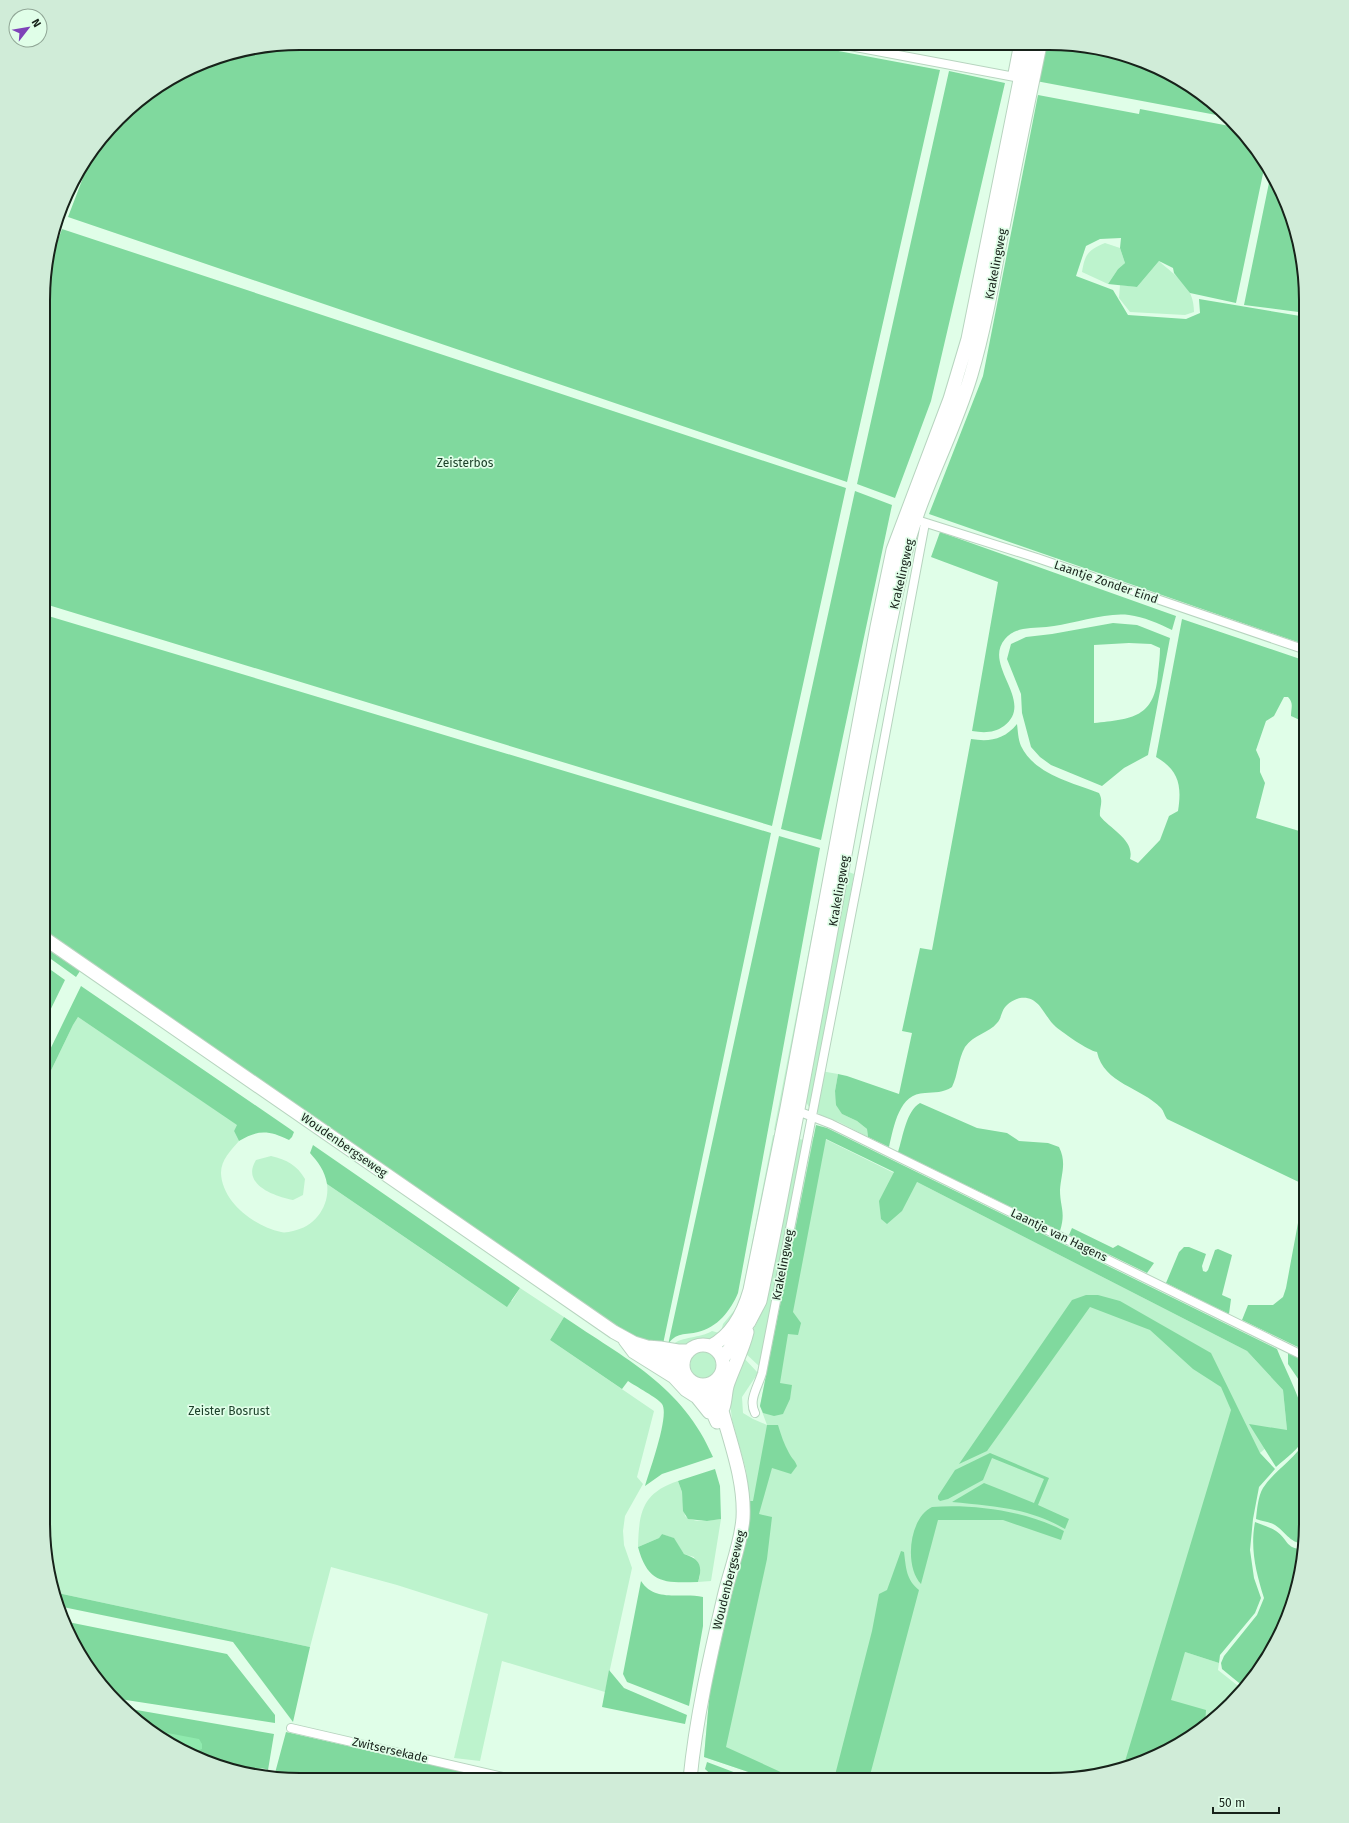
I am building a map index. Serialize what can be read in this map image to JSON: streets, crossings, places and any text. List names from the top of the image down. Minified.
{"streets":{"main road":["Krakelingweg","Woudenbergseweg"],"street":["Laantje Zonder Eind","Laantje van Hagens","Zwitsersekade"]},"crossings":[["Krakelingweg","Laantje Zonder Eind"],["Krakelingweg","Woudenbergseweg"],["Krakelingweg","Laantje van Hagens"]],"parks":["Zeisterbos","Zeister Bosrust"],"scale_bar":"50 m","north":"top right"}
